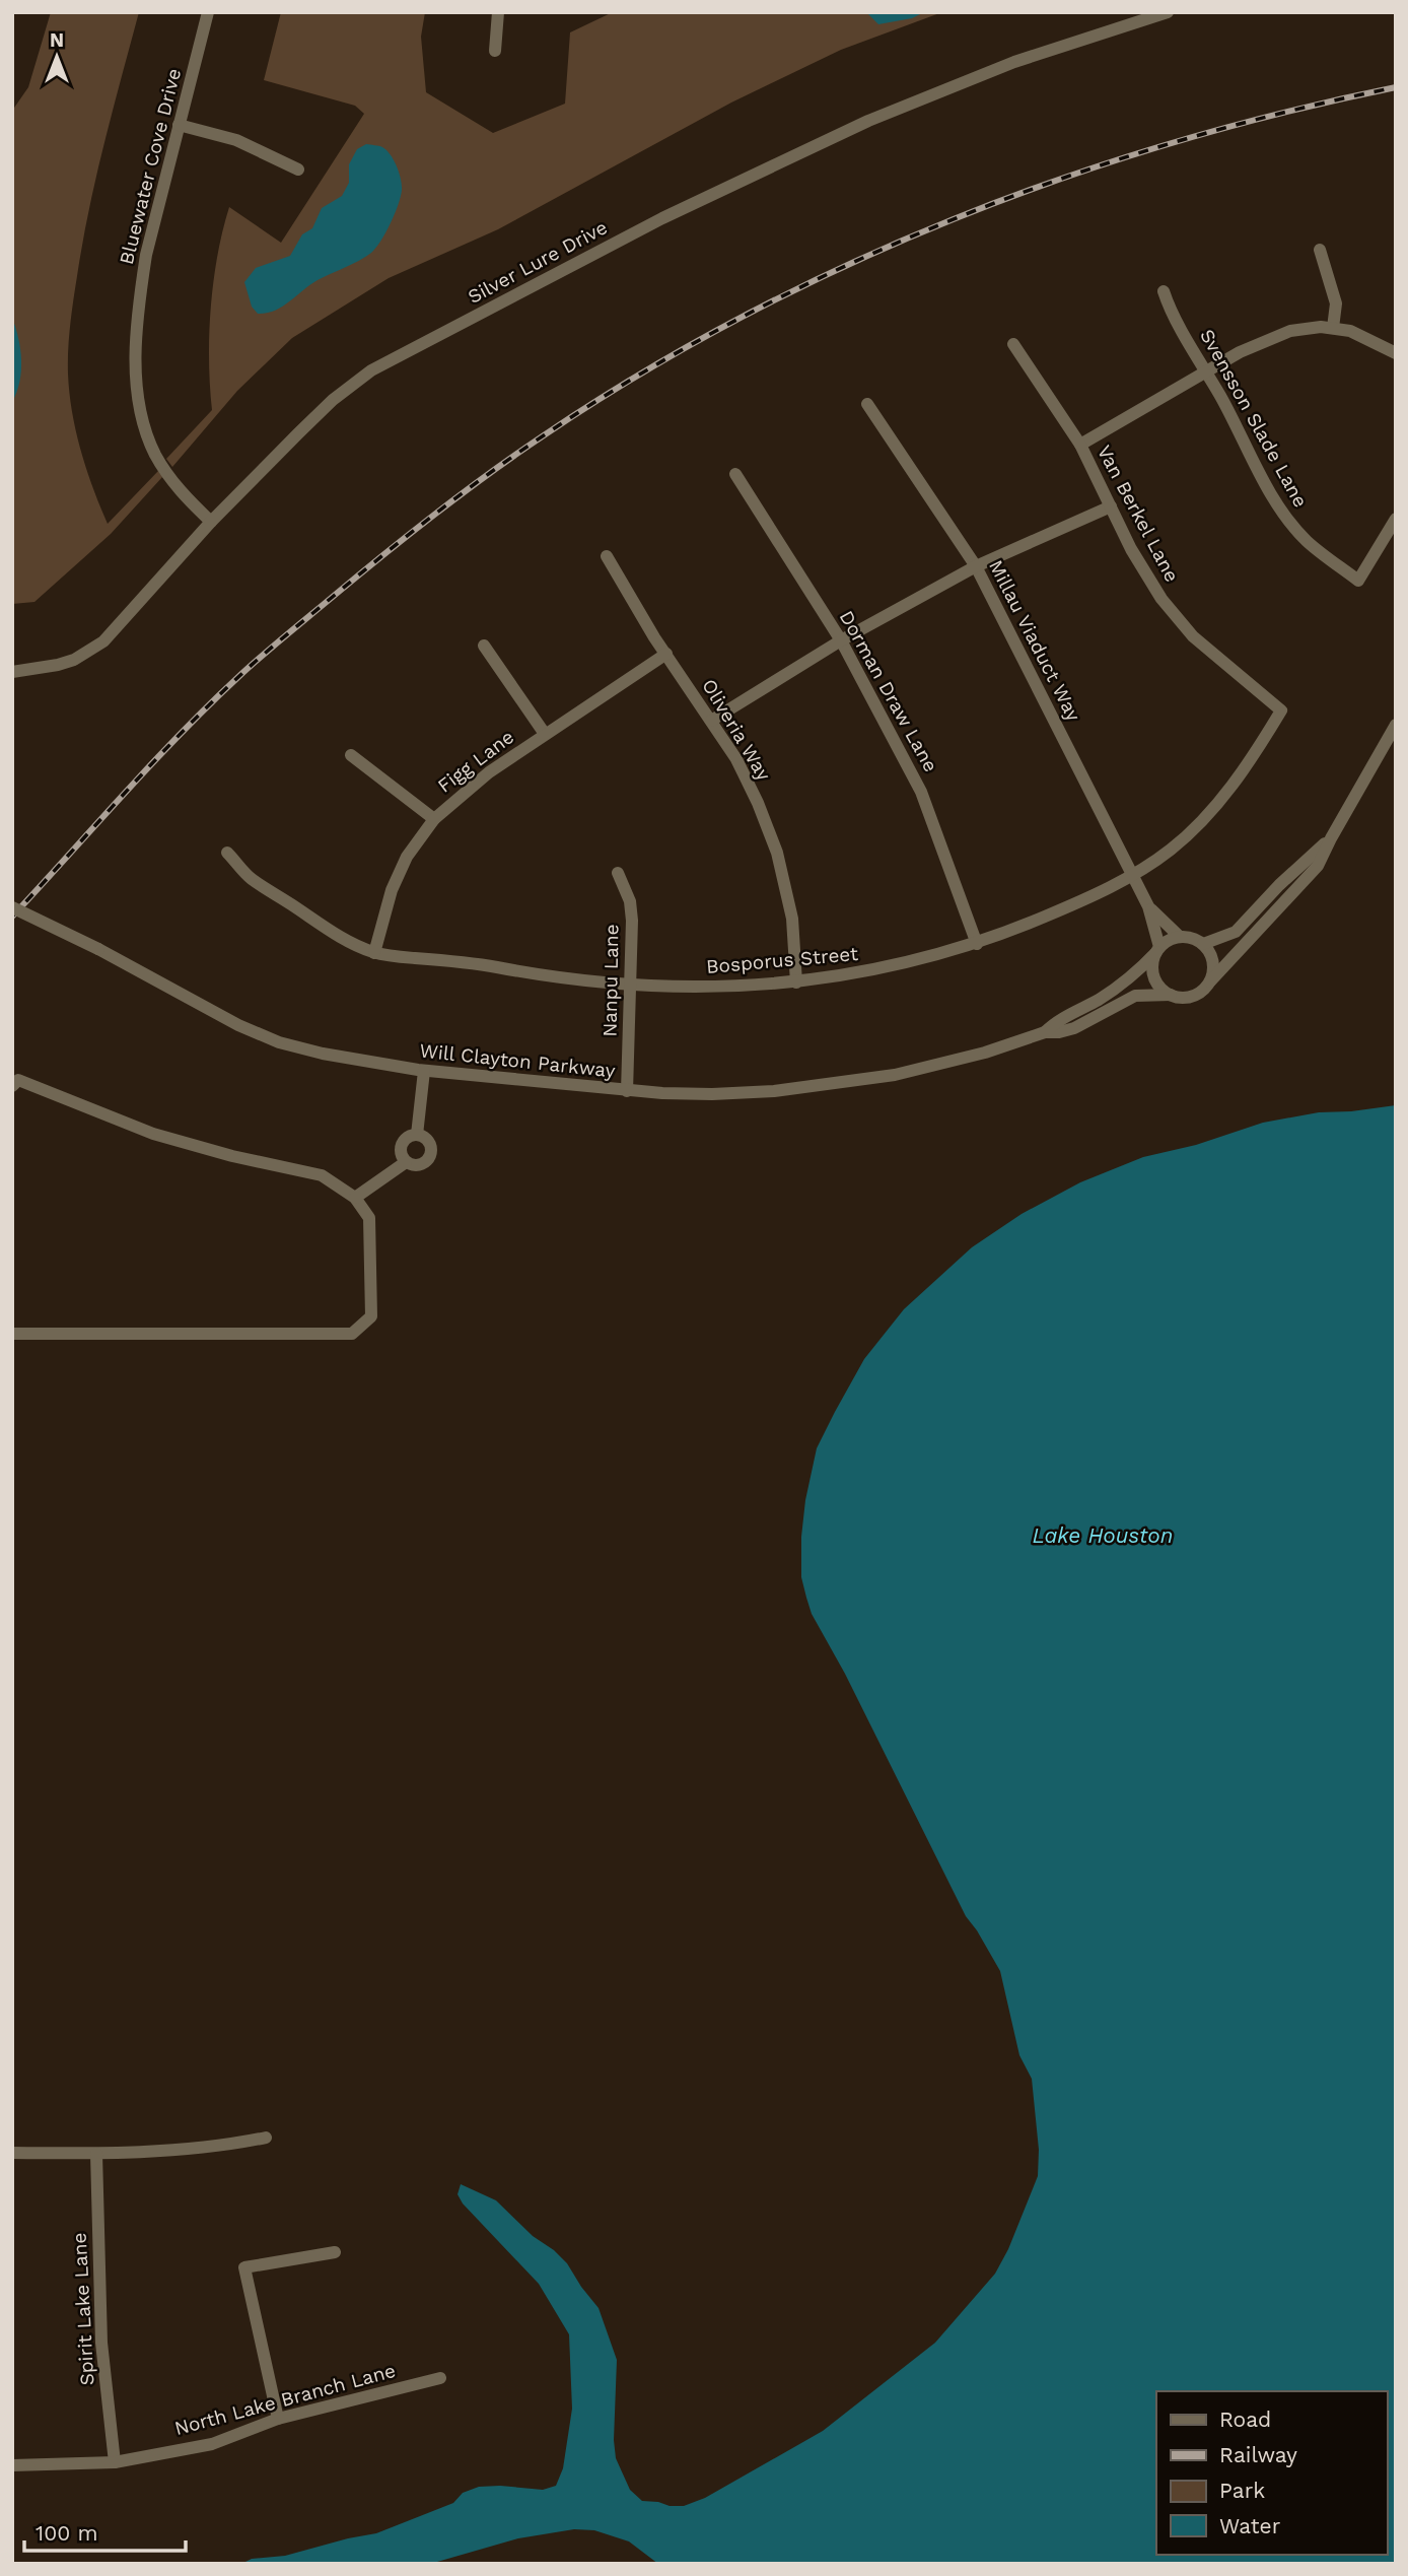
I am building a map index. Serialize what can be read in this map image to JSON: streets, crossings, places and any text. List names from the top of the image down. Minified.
{"streets":{"street":["Bluewater Cove Drive","Silver Lure Drive","Svensson Slade Lane","Van Berkel Lane","Millau Viaduct Way","Dorman Draw Lane","Oliveria Way","Figg Lane","Bosporus Street","Nanpu Lane","Will Clayton Parkway","Spirit Lake Lane","North Lake Branch Lane"]},"crossings":[["Bluewater Cove Drive","Silver Lure Drive"],["Van Berkel Lane","Bosporus Street"],["Millau Viaduct Way","Bosporus Street"],["Millau Viaduct Way","Will Clayton Parkway"],["Dorman Draw Lane","Bosporus Street"],["Oliveria Way","Figg Lane"],["Oliveria Way","Bosporus Street"],["Figg Lane","Bosporus Street"],["Bosporus Street","Nanpu Lane"],["Nanpu Lane","Will Clayton Parkway"],["Spirit Lake Lane","North Lake Branch Lane"]],"water":["Lake Houston"],"legend":["Road","Railway","Park","Water"],"scale_bar":"100 m","north":"top"}
